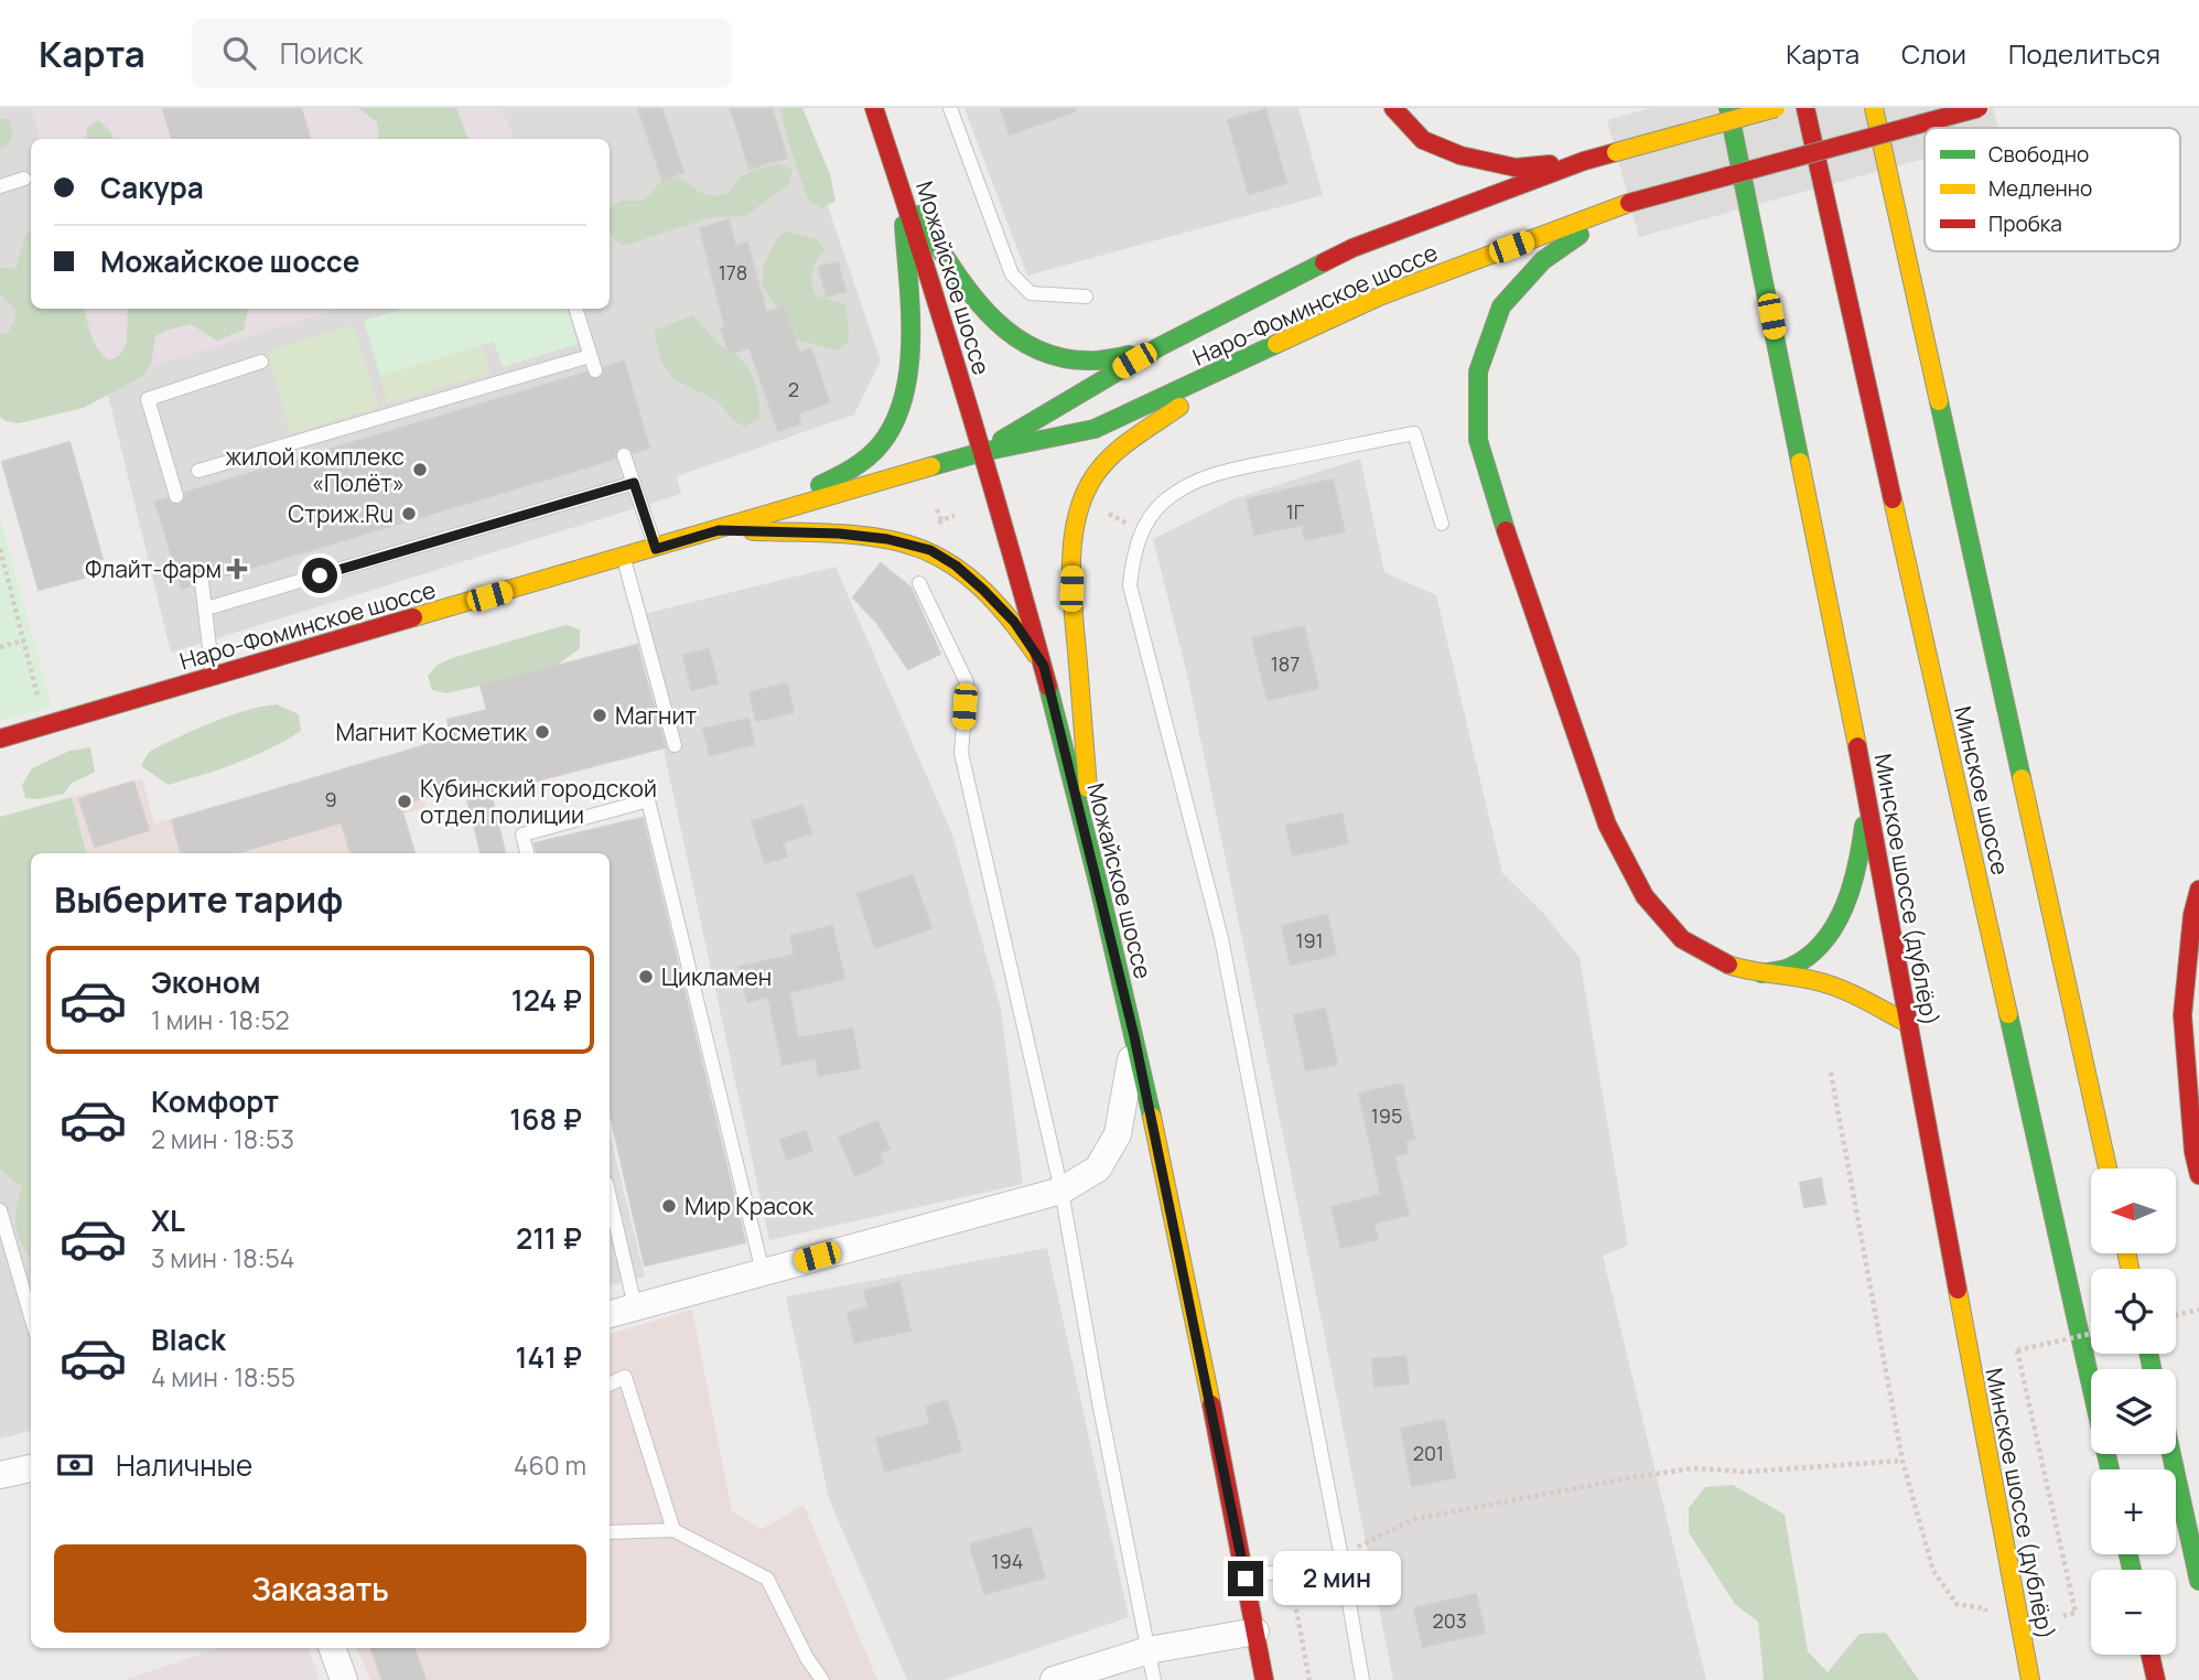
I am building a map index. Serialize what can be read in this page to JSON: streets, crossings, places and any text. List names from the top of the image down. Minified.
{"streets":{"main road":["Можайское шоссе","Наро-Фоминское шоссе","Минское шоссе","Минское шоссе (дублёр)"]},"crossings":[["Можайское шоссе","Наро-Фоминское шоссе"]],"places":{"other":["жилой комплекс «Полёт»","Стриж.Ru","Магнит","Магнит Косметик","Кубинский городской отдел полиции","Цикламен","Мир Красок"],"health":["Флайт-фарм"]},"house_numbers":["178","2","1Г","187","9","191","195","201","194","203"],"legend":["Свободно","Медленно","Пробка"],"north":"left","page":{"header":"Карта","search":"Поиск","nav":["Карта","Слои","Поделиться"],"banner":["Сакура","Можайское шоссе"],"heading":"Выберите тариф","list":[{"name":"Эконом","note":"1 мин · 18:52","value":"124 ₽"},{"name":"Комфорт","note":"2 мин · 18:53","value":"168 ₽"},{"name":"XL","note":"3 мин · 18:54","value":"211 ₽"},{"name":"Black","note":"4 мин · 18:55","value":"141 ₽"}],"map_buttons":["+","−"],"pay":["Наличные","460 m"],"buttons":"Заказать","bubble":"2 мин"}}
